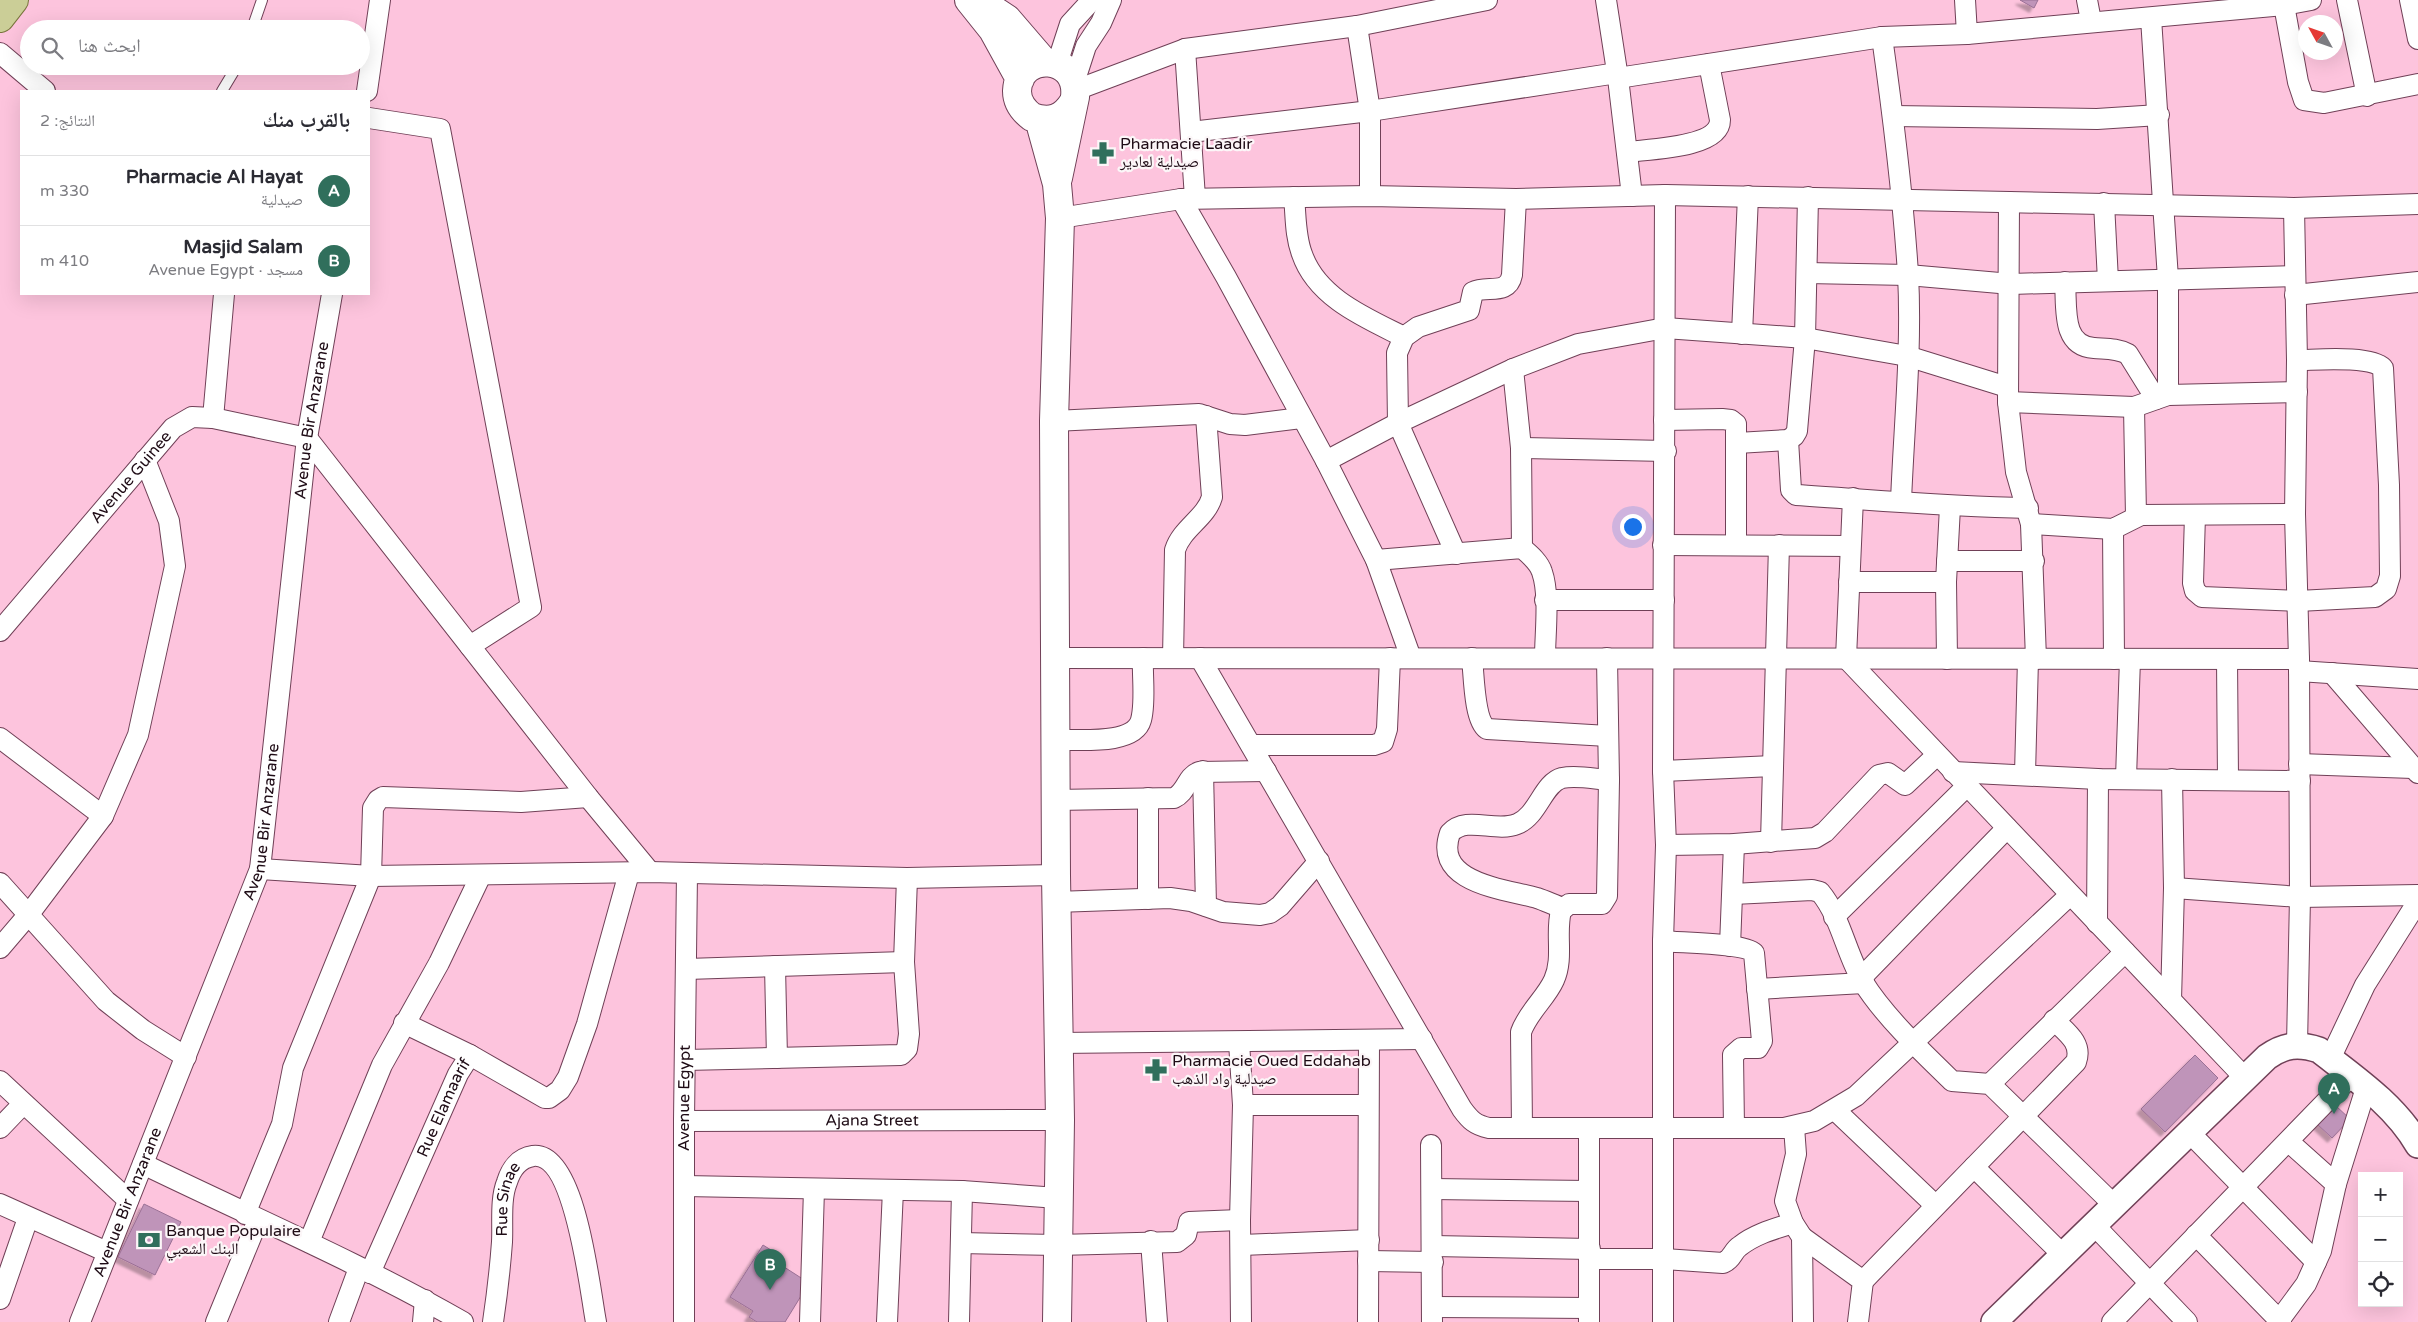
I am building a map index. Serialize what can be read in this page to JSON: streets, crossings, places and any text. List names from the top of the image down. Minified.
{"streets":{"street":["Avenue Bir Anzarane","Avenue Guinee","Avenue Egypt","Rue Elamaarif","Ajana Street","Rue Sinae"]},"crossings":[["Avenue Bir Anzarane","Avenue Guinee"],["Avenue Egypt","Ajana Street"]],"places":{"pharmacy":["Pharmacie Laadir صيدلية لعادير","Pharmacie Oued Eddahab صيدلية واد الذهب"],"bank":["Banque Populaire البنك الشعبي"]},"north":"top left","page":{"search":"ابحث هنا","heading":["بالقرب منك","النتائج: 2"],"list":[{"mark":"A","name":"Pharmacie Al Hayat","note":"صيدلية","value":"330 m"},{"mark":"B","name":"Masjid Salam","note":"مسجد · Avenue Egypt","value":"410 m"}],"pins":["A","B"],"map_buttons":["+","−"]}}
